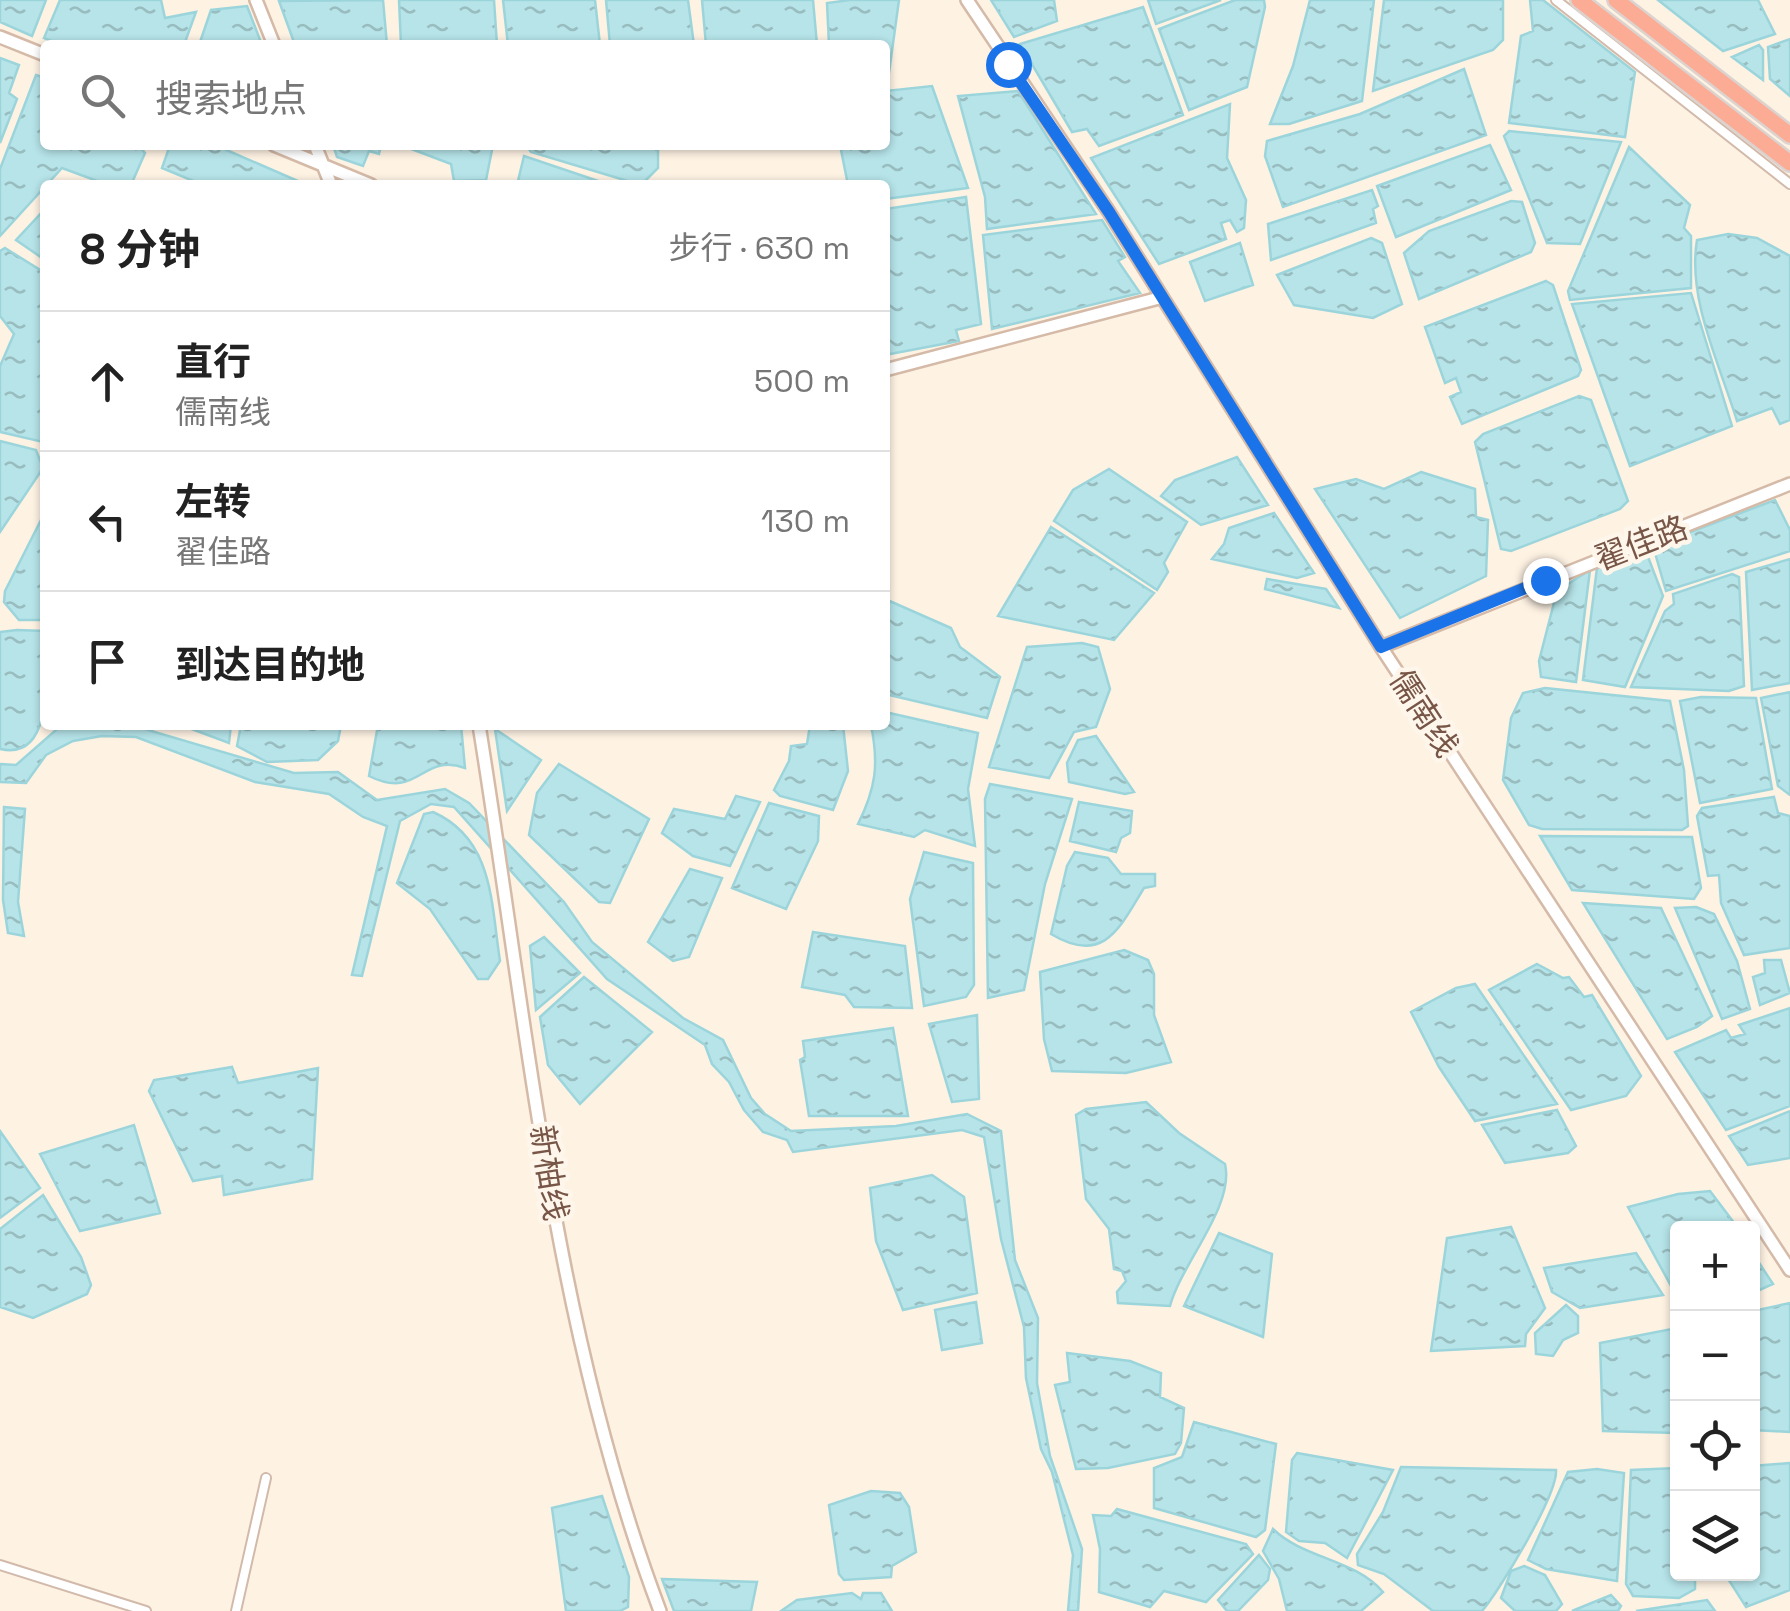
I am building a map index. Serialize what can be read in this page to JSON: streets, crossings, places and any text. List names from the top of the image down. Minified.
{"streets":{"street":["翟佳路","儒南线","新柚线"]},"crossings":[["翟佳路","儒南线"]],"page":{"search":"搜索地点","heading":["8 分钟","步行 · 630 m"],"list":[["直行","儒南线","500 m"],["左转","翟佳路","130 m"],"到达目的地"],"map_buttons":["+","−"]}}
